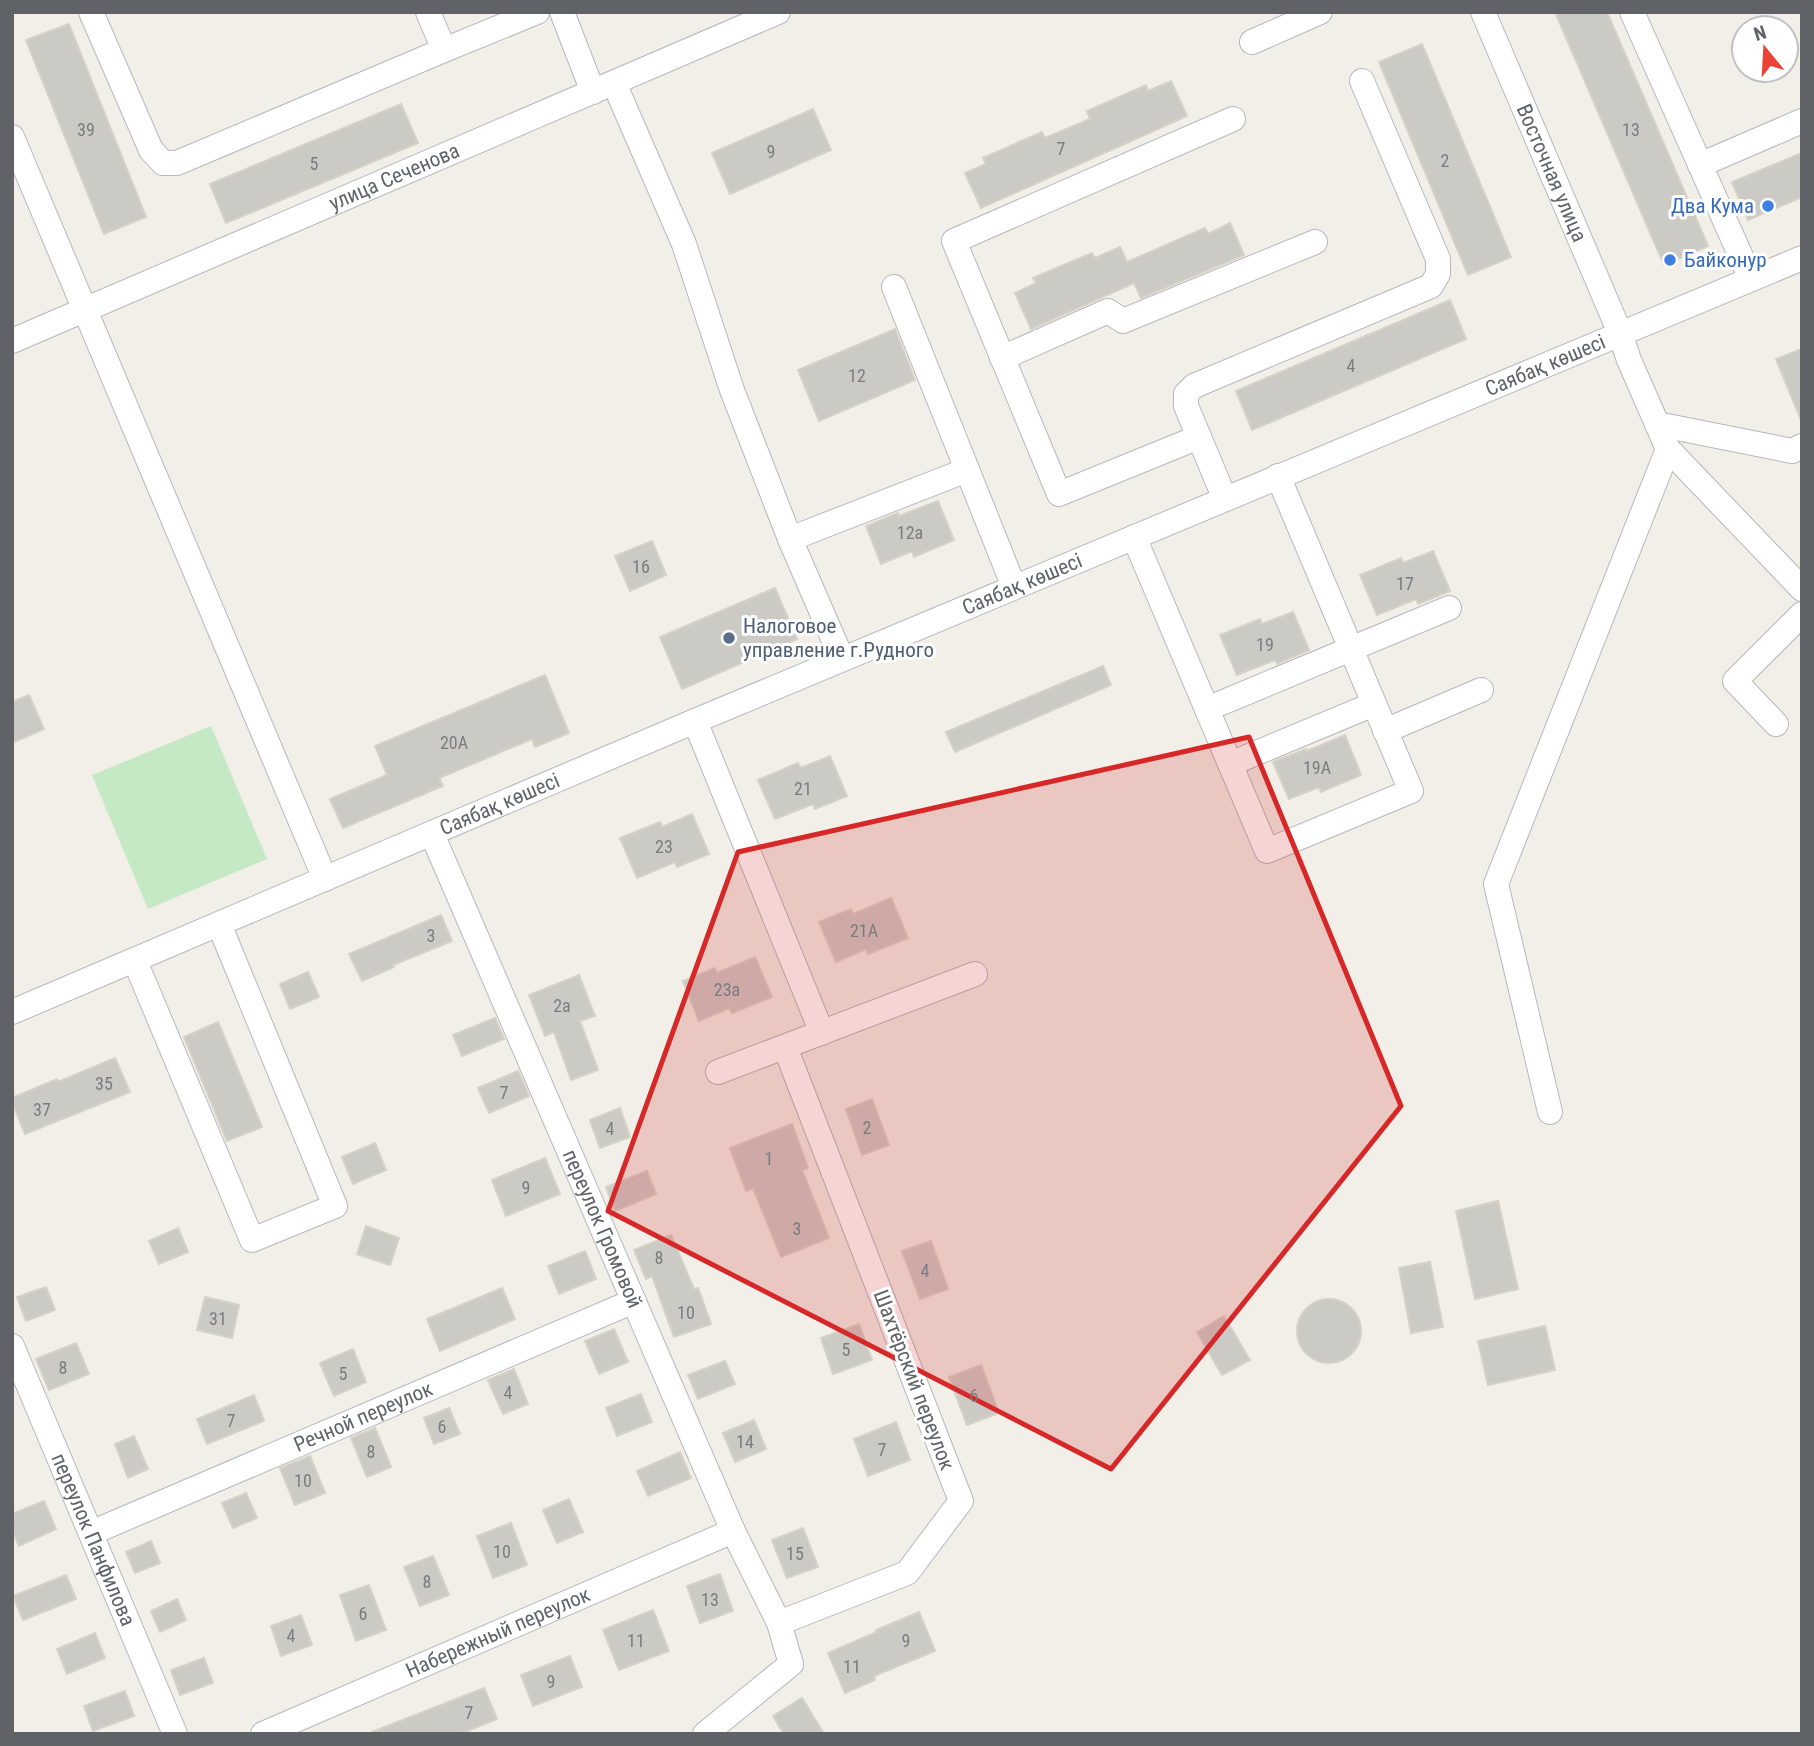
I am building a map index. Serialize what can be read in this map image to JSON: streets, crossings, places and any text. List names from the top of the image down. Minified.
{"streets":{"street":["Восточная улица","улица Сеченова","Саябақ көшесі","переулок Громовой","Шахтёрский переулок","Речной переулок","переулок Панфилова","Набережный переулок"]},"crossings":[["Восточная улица","Саябақ көшесі"],["Саябақ көшесі","переулок Громовой"],["переулок Громовой","Шахтёрский переулок"],["переулок Громовой","Речной переулок"],["переулок Громовой","Набережный переулок"],["Речной переулок","переулок Панфилова"]],"places":["Два Кума","Байконур","Налоговое управление г.Рудного"],"house_numbers":["39","13","7","9","2","5","4","12","12а","16","17","19","20А","19А","21","23","21А","3","23а","2а","35","7","37","2","4","1","9","3","8","4","10","31","5","8","5","4","6","7","6","14","7","8","10","10","15","8","13","6","4","11","9","11","9","7"],"north":"top"}
